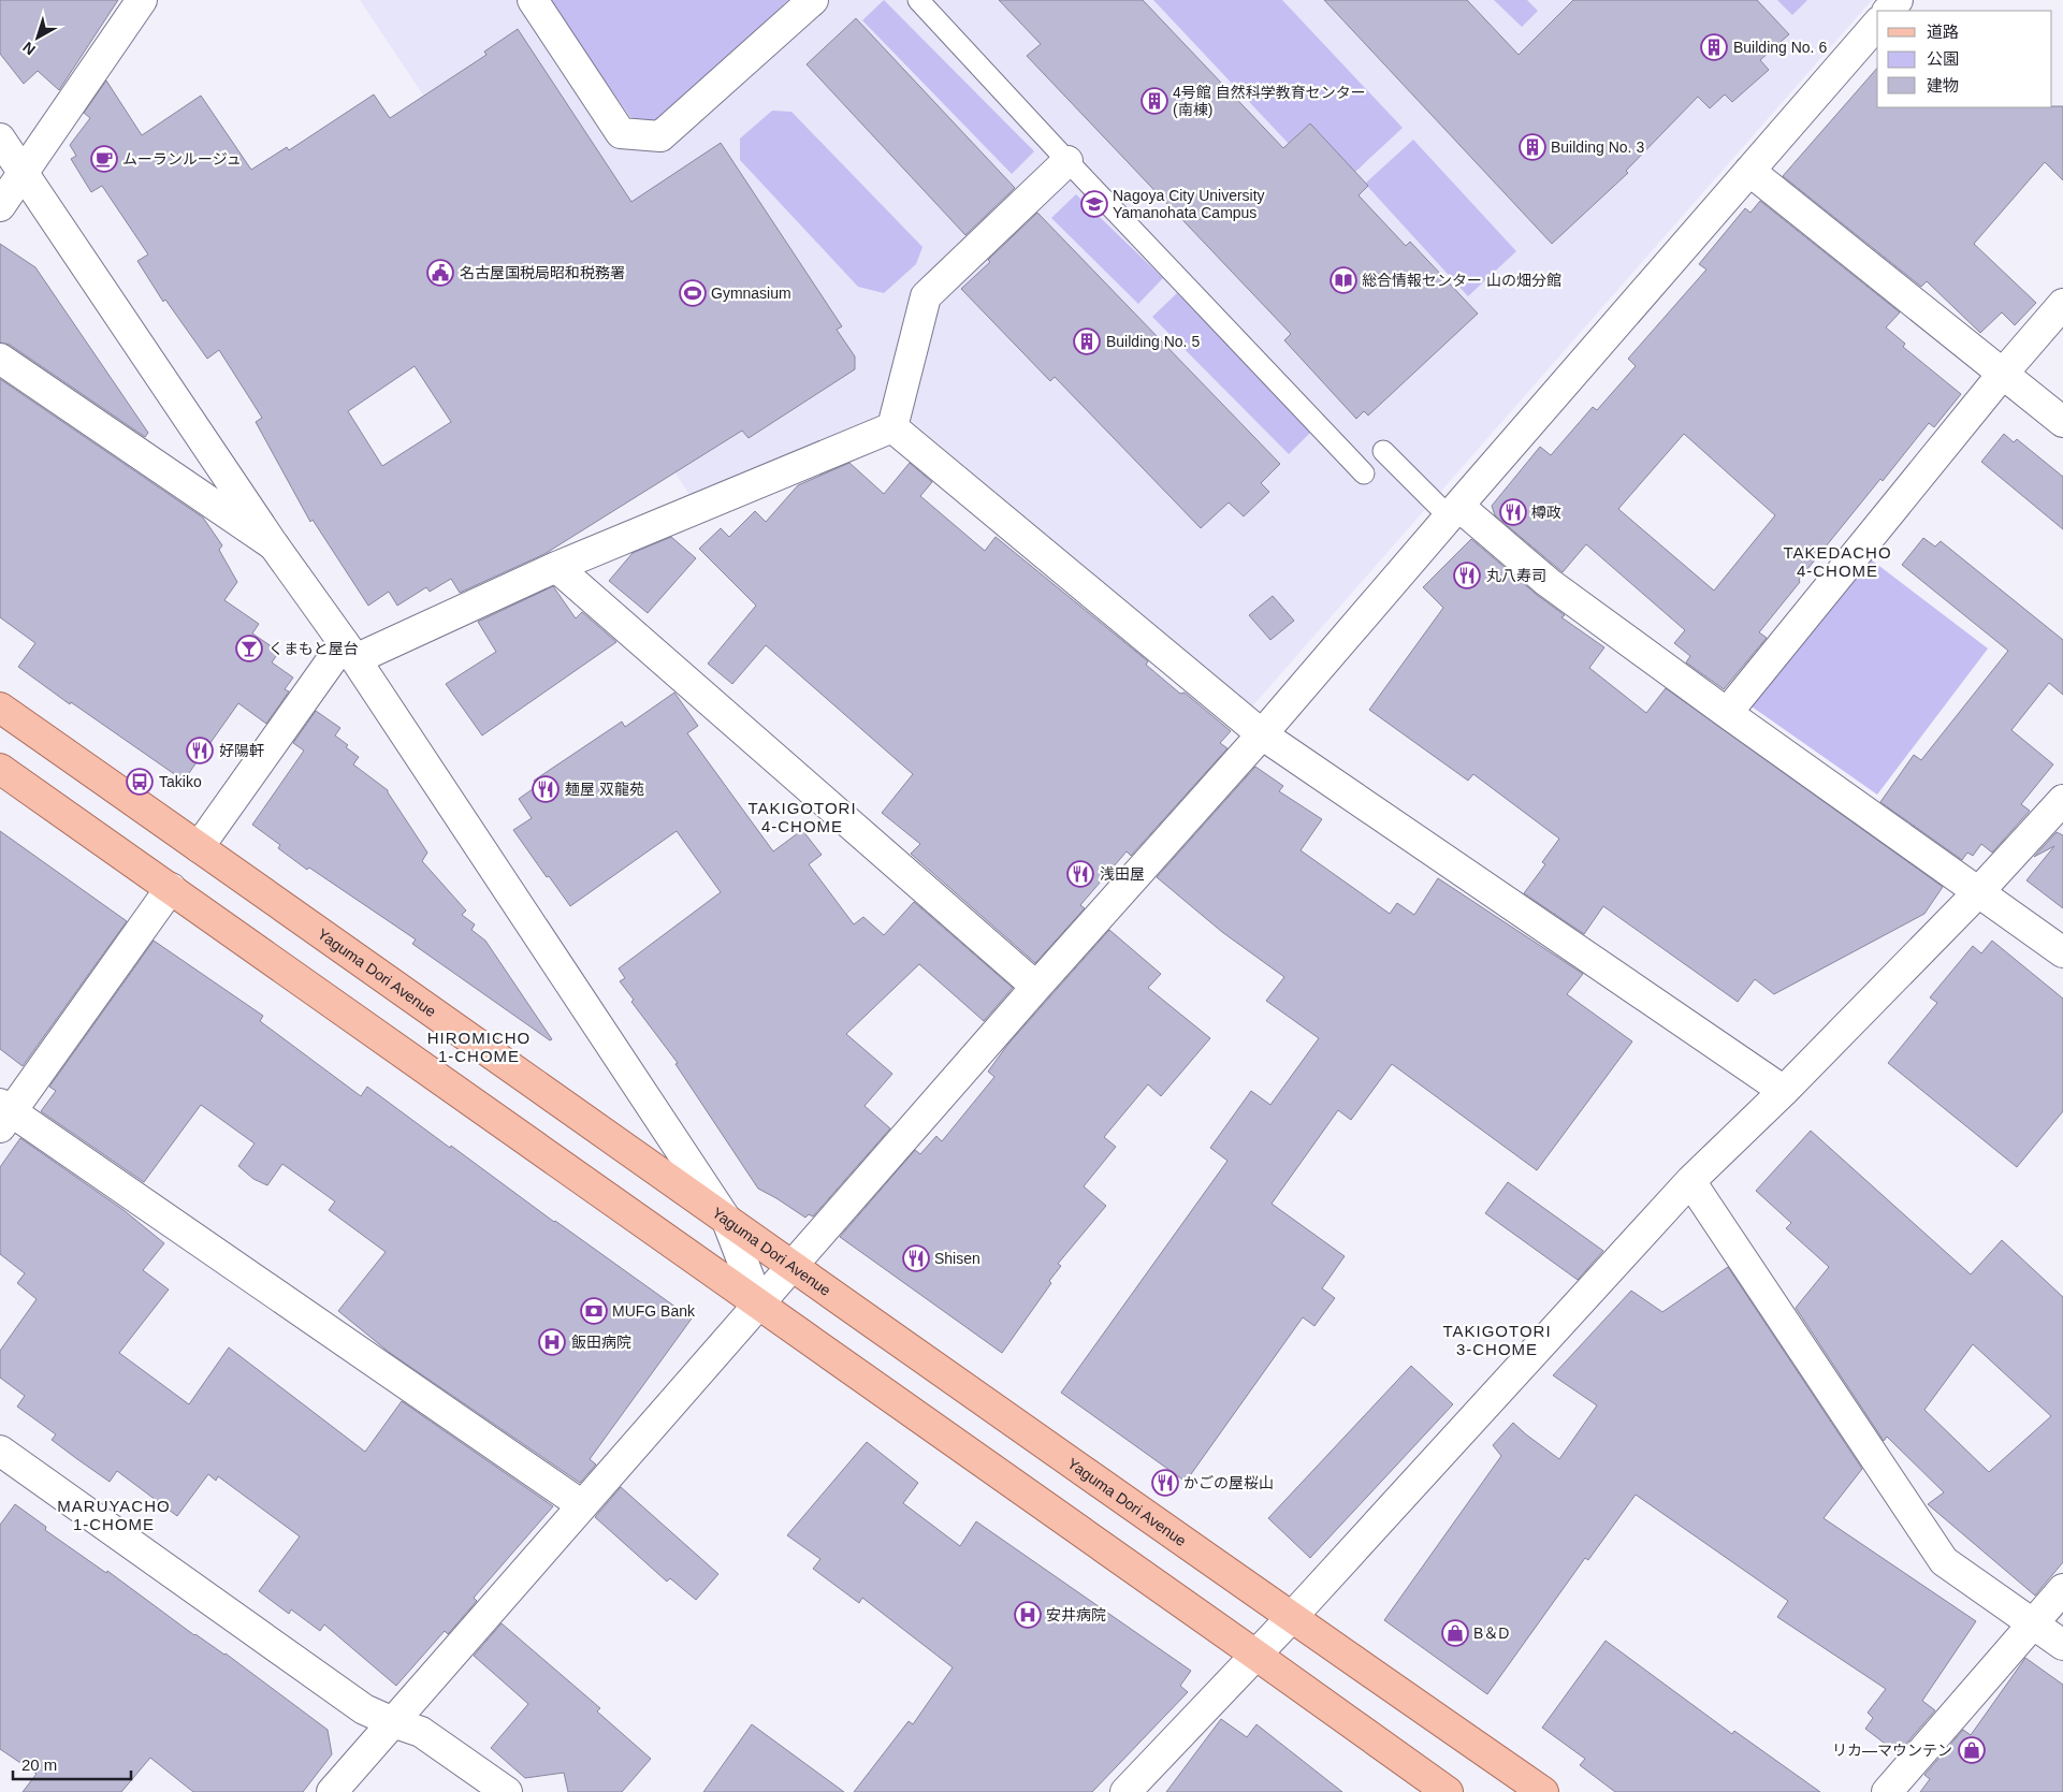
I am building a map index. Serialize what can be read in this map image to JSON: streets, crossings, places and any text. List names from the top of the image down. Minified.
{"streets":{"main road":["Yaguma Dori Avenue"]},"districts":["TAKEDACHO 4-CHOME","TAKIGOTORI 4-CHOME","HIROMICHO 1-CHOME","TAKIGOTORI 3-CHOME","MARUYACHO 1-CHOME"],"places":{"building":["Building No. 6","4号館 自然科学教育センター (南棟)","Building No. 3","Building No. 5"],"cafe":["ムーランルージュ"],"school or university":["Nagoya City University Yamanohata Campus"],"public building":["名古屋国税局昭和税務署"],"library":["総合情報センター 山の畑分館"],"sports":["Gymnasium"],"restaurant":["樽政","丸八寿司","好陽軒","麺屋 双龍苑","浅田屋","Shisen","かごの屋桜山"],"bar":["くまもと屋台"],"bus stop":["Takiko"],"bank":["MUFG Bank"],"hospital":["飯田病院","安井病院"],"shop":["B＆D","リカ―マウンテン"]},"legend":["道路","公園","建物"],"scale_bar":"20 m","north":"bottom left"}
